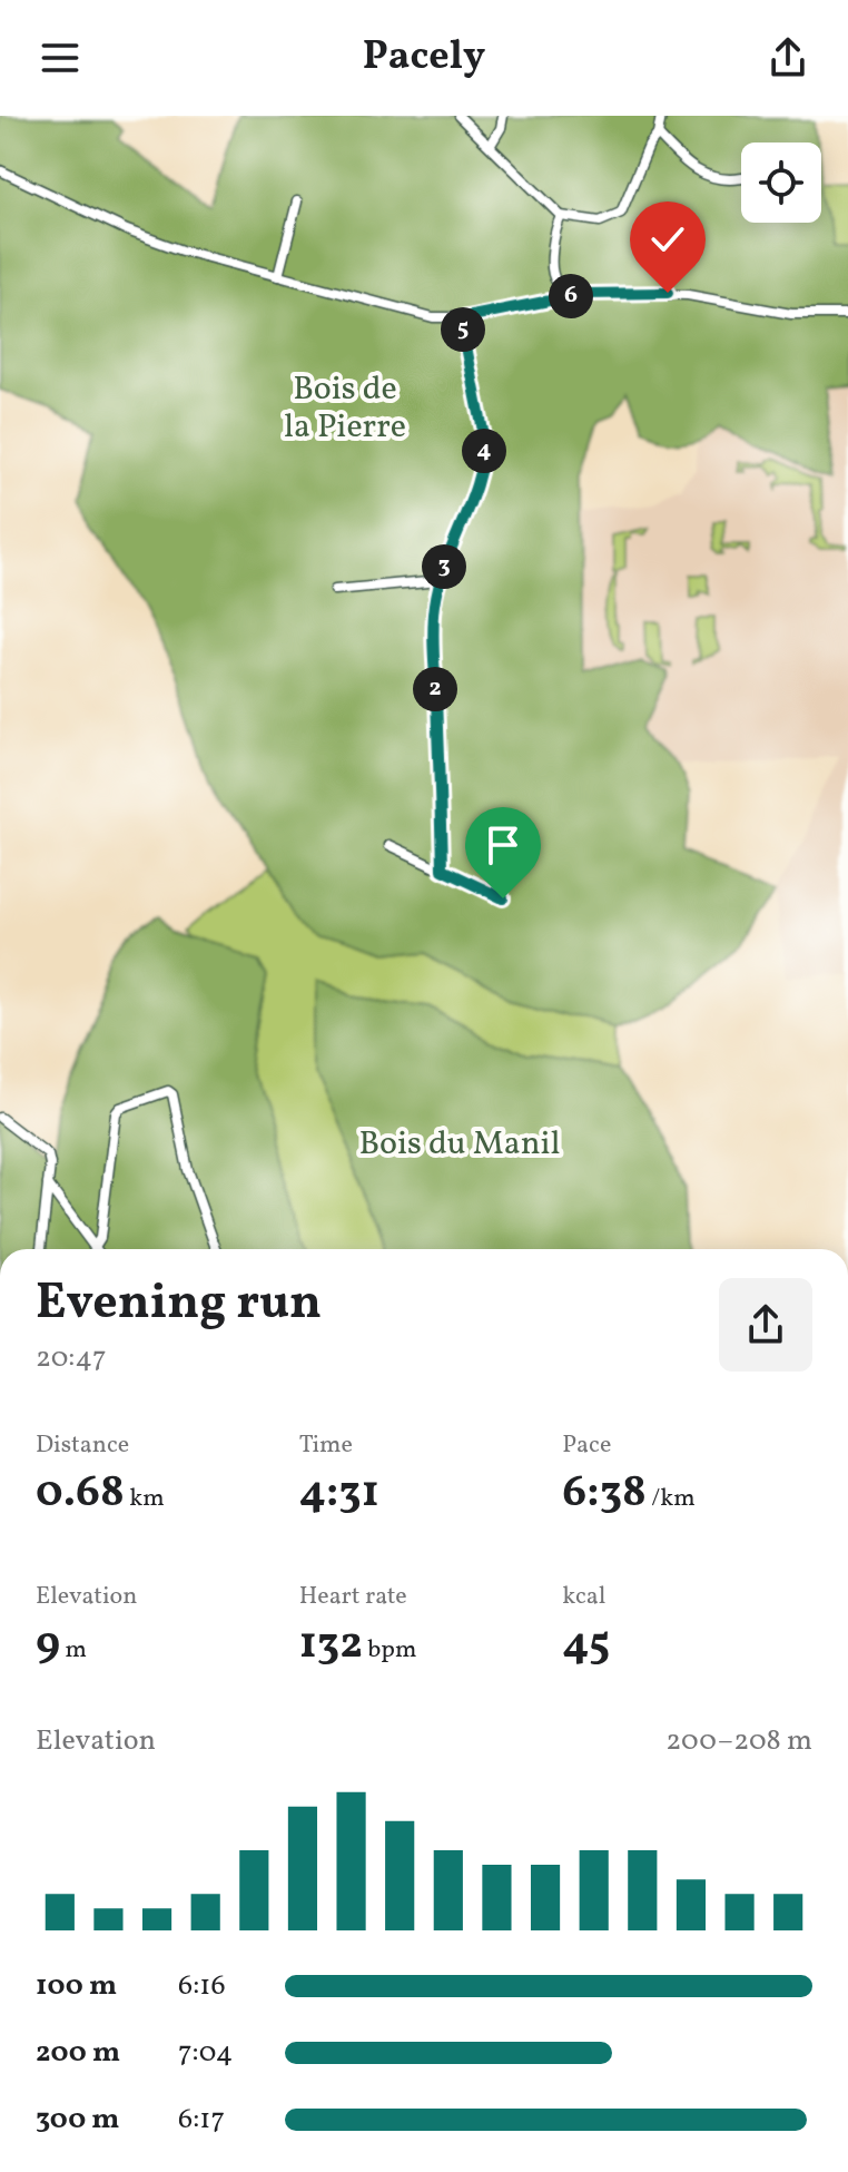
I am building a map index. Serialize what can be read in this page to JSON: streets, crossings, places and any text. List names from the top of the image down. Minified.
{"parks":["Bois de la Pierre","Bois du Manil"],"page":{"header":"Pacely","pins":["6","5","4","3","2"],"heading":["Evening run","20:47"],"stats":[["Distance","0.68 km"],["Time","4:31"],["Pace","6:38 /km"],["Elevation","9 m"],["Heart rate","132 bpm"],["kcal","45"]],"chart":["Elevation","200–208 m"],"list":[{"name":"100 m","note":"6:16"},{"name":"200 m","note":"7:04"},{"name":"300 m","note":"6:17"}]}}
